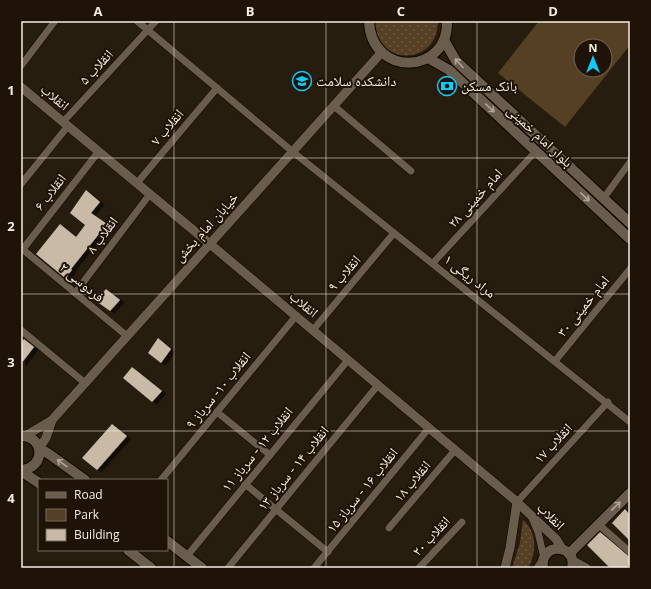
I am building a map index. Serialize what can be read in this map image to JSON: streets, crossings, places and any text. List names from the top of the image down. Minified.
{"streets":{"main road":["بلوار امام خمینی"],"street":["انقلاب ۵","انقلاب","انقلاب ۷","انقلاب ۶","امام خمینی ۲۸","خیابان امام بخش","انقلاب ۸","انقلاب ۹","مراد ریگی ۱","فردوسی ۲","امام خمینی ۳۰","انقلاب ۱۰- سرباز ۹","انقلاب ۱۷","انقلاب ۱۲ - سرباز ۱۱","انقلاب ۱۴ - سرباز ۱۳","انقلاب ۱۸","انقلاب ۱۶ - سرباز ۱۵","انقلاب ۲۰"]},"crossings":[["انقلاب ۵","انقلاب"],["انقلاب ۵","مراد ریگی ۱"],["انقلاب","انقلاب ۷"],["انقلاب","انقلاب ۶"],["انقلاب","خیابان امام بخش"],["انقلاب","انقلاب ۸"],["انقلاب","انقلاب ۹"],["انقلاب","انقلاب ۱۰- سرباز ۹"],["انقلاب","انقلاب ۱۷"],["انقلاب","انقلاب ۱۲ - سرباز ۱۱"],["انقلاب","انقلاب ۱۴ - سرباز ۱۳"],["انقلاب","انقلاب ۱۸"],["انقلاب","انقلاب ۱۶ - سرباز ۱۵"],["انقلاب ۷","مراد ریگی ۱"],["بلوار امام خمینی","امام خمینی ۲۸"],["انقلاب ۶","فردوسی ۲"],["امام خمینی ۲۸","مراد ریگی ۱"],["خیابان امام بخش","مراد ریگی ۱"],["خیابان امام بخش","فردوسی ۲"],["انقلاب ۸","فردوسی ۲"],["انقلاب ۹","مراد ریگی ۱"],["مراد ریگی ۱","امام خمینی ۳۰"],["مراد ریگی ۱","انقلاب ۱۷"]],"places":{"school or university":["دانشکده سلامت"],"bank":["بانک مسکن"]},"legend":["Road","Park","Building"],"north":"top","grid":{"columns":["A","B","C","D"],"rows":["1","2","3","4"]}}
